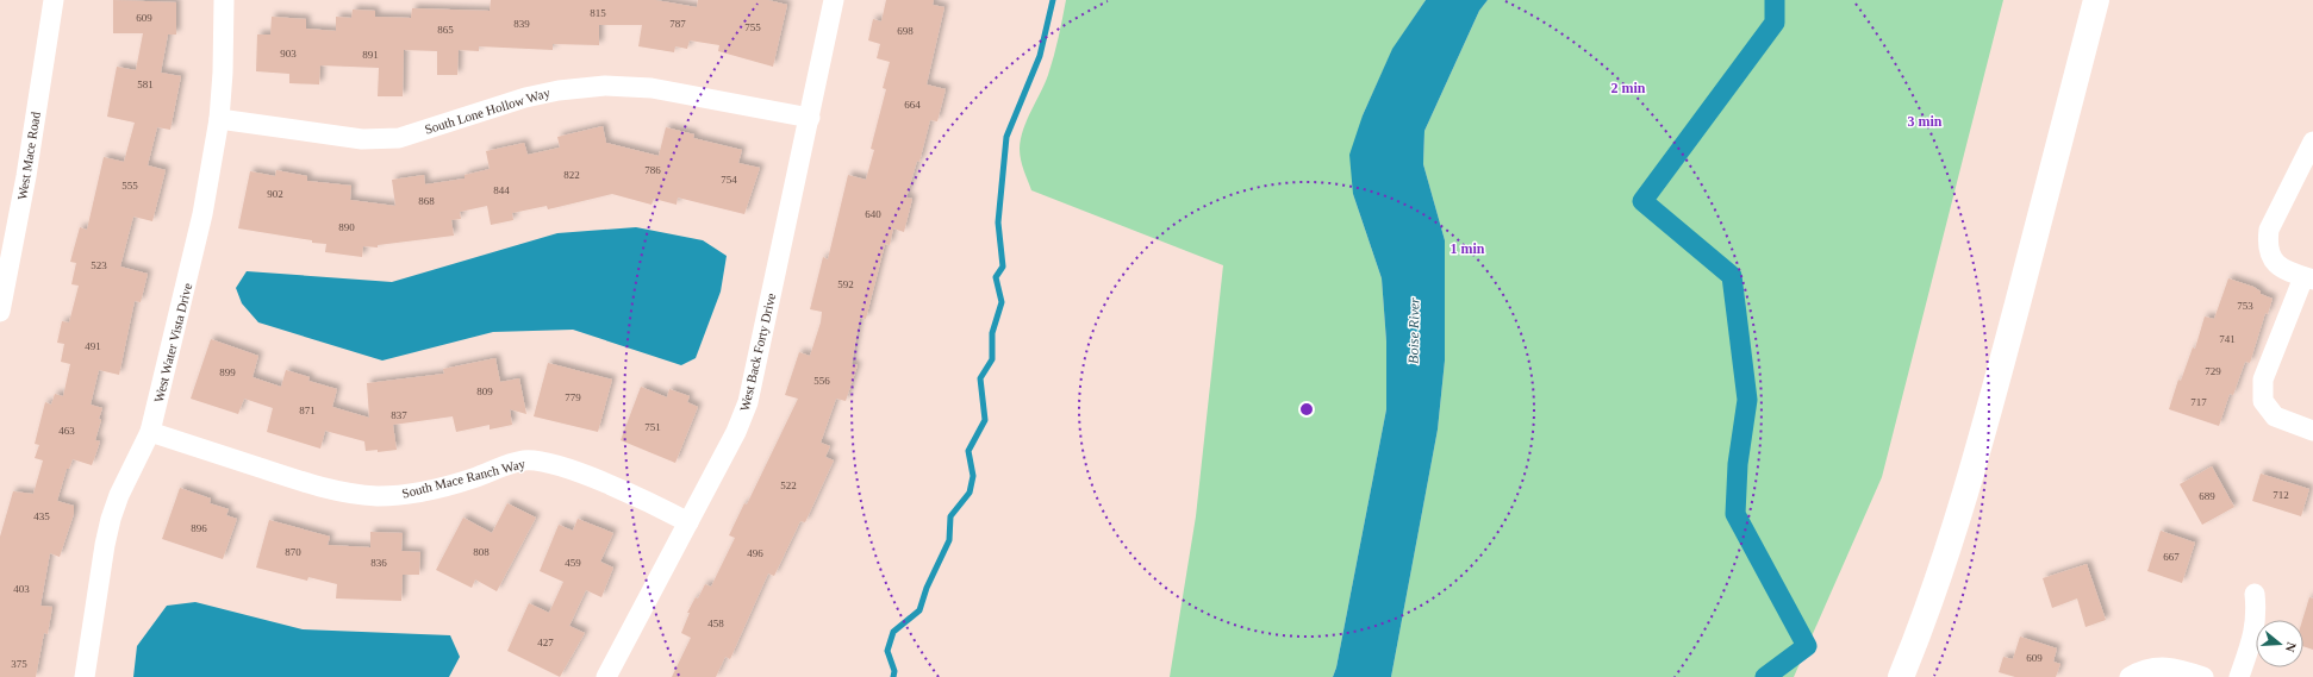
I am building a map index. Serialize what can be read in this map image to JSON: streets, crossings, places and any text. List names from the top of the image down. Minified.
{"streets":{"street":["South Lone Hollow Way","West Mace Road","West Water Vista Drive","West Back Forty Drive","South Mace Ranch Way"]},"crossings":[["South Lone Hollow Way","West Water Vista Drive"],["South Lone Hollow Way","West Back Forty Drive"],["West Water Vista Drive","South Mace Ranch Way"],["West Back Forty Drive","South Mace Ranch Way"]],"water":["Boise River"],"house_numbers":["815","609","839","787","755","865","698","903","891","581","664","786","822","754","555","844","902","868","640","890","523","592","753","741","491","729","899","556","809","779","717","871","837","751","463","522","712","689","435","896","870","808","496","667","836","459","403","458","427","609","375"],"north":"right","rings":["2 min","3 min","1 min"]}
